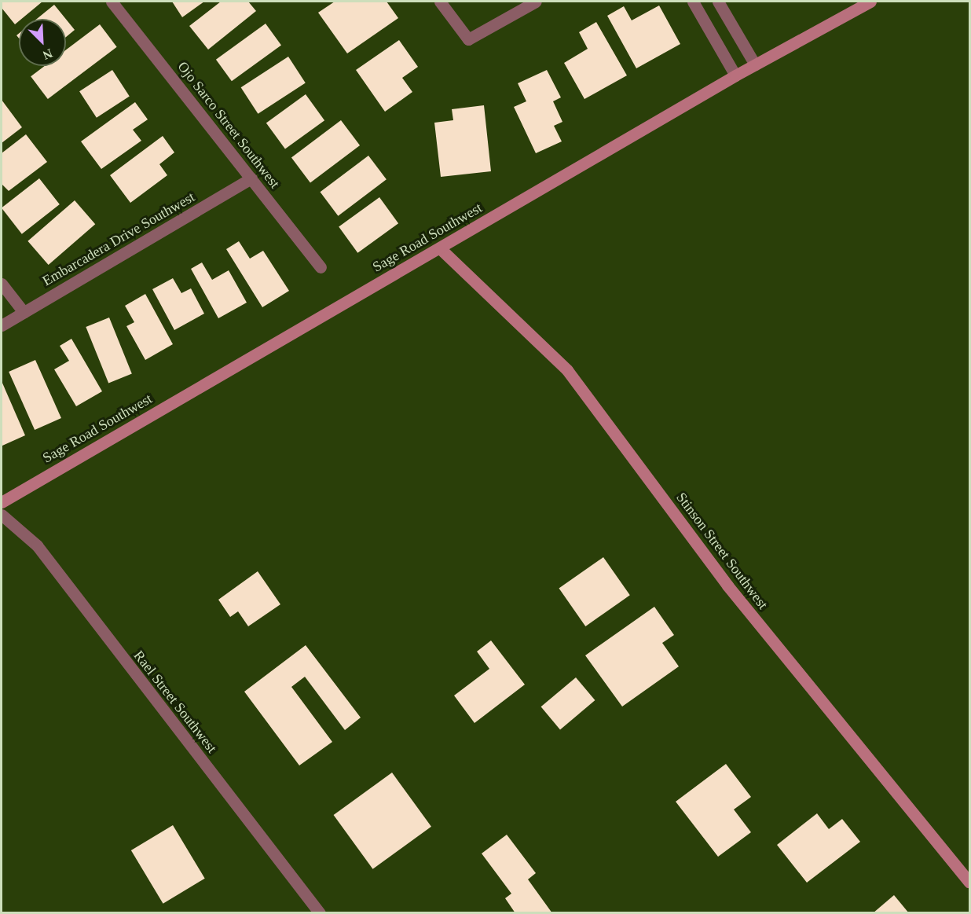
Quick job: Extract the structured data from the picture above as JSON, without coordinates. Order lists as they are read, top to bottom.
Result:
{
  "streets": {
    "street": [
      "Ojo Sarco Street Southwest",
      "Sage Road Southwest",
      "Embarcadera Drive Southwest",
      "Stinson Street Southwest",
      "Rael Street Southwest"
    ]
  },
  "crossings": [
    ["Ojo Sarco Street Southwest", "Embarcadera Drive Southwest"],
    ["Sage Road Southwest", "Stinson Street Southwest"]
  ],
  "north": "bottom right"
}
